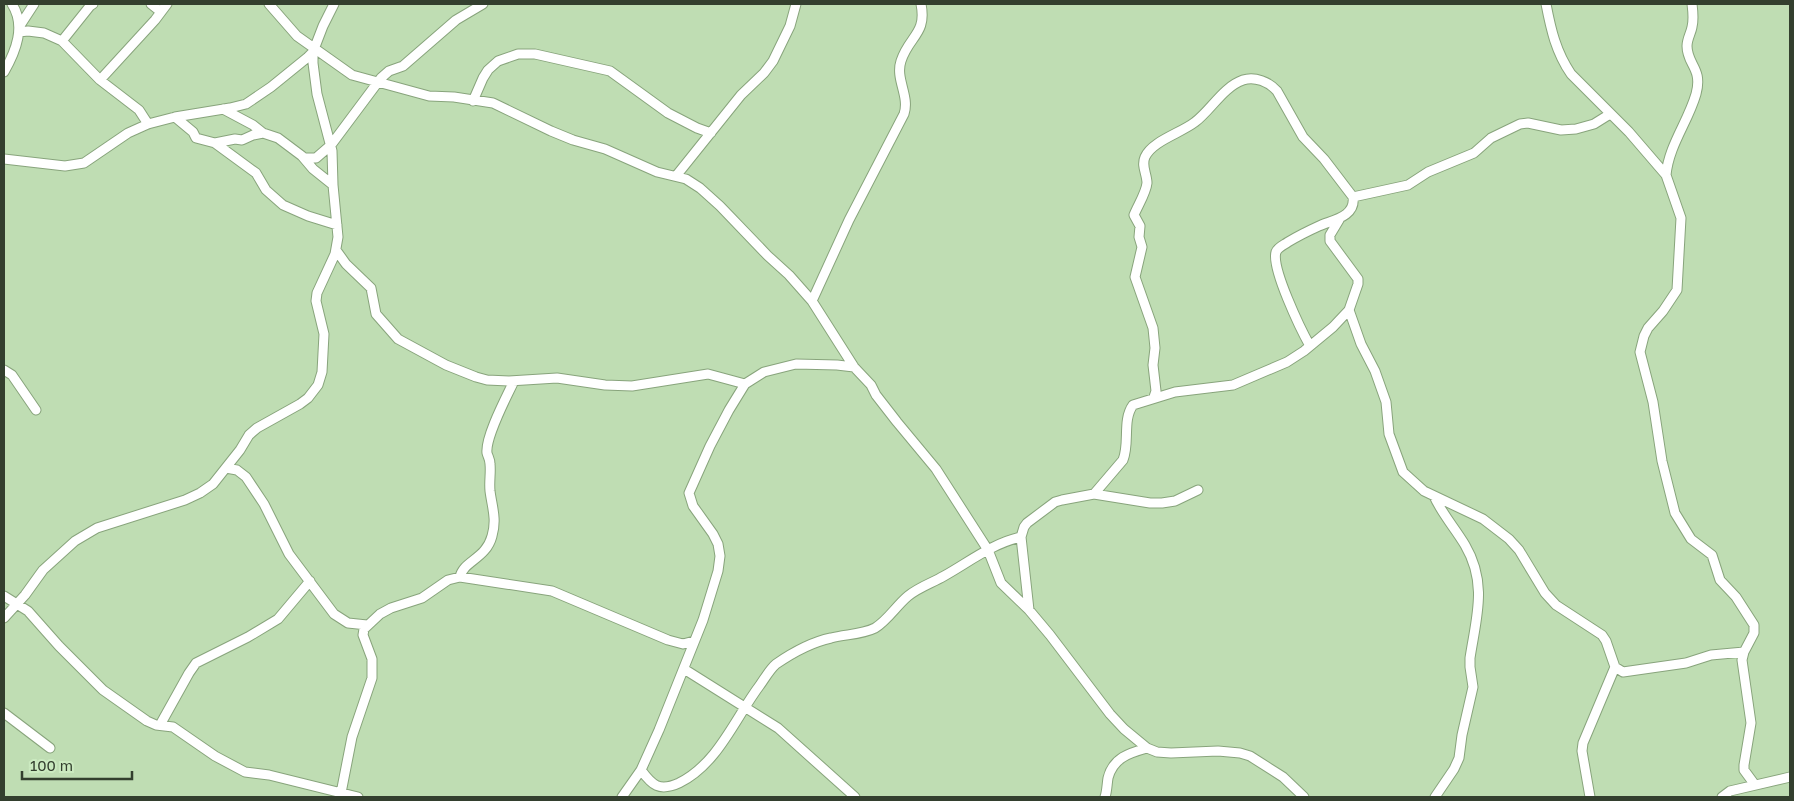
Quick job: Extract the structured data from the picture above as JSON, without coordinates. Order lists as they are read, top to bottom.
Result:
{
  "scale_bar": "100 m"
}
